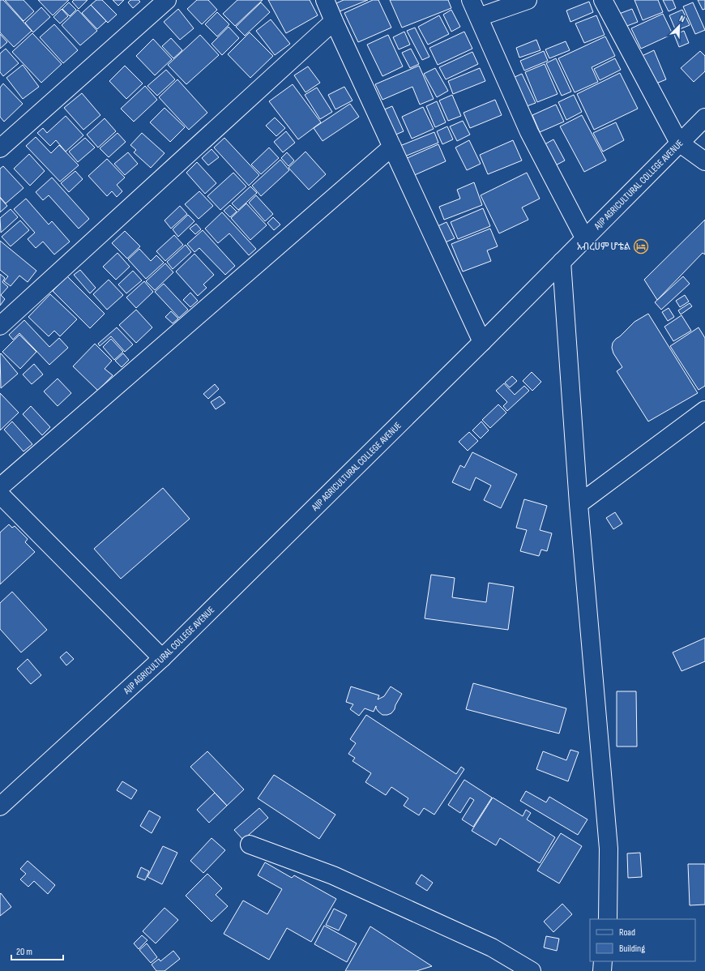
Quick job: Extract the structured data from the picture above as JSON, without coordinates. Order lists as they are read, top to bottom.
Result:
{
  "streets": {
    "street": ["AJIP AGRICULTURAL COLLEGE AVENUE"]
  },
  "places": {
    "hotel": ["አብረሀም ሆቴል"]
  },
  "legend": ["Road", "Building"],
  "scale_bar": "20 m",
  "north": "top right"
}
